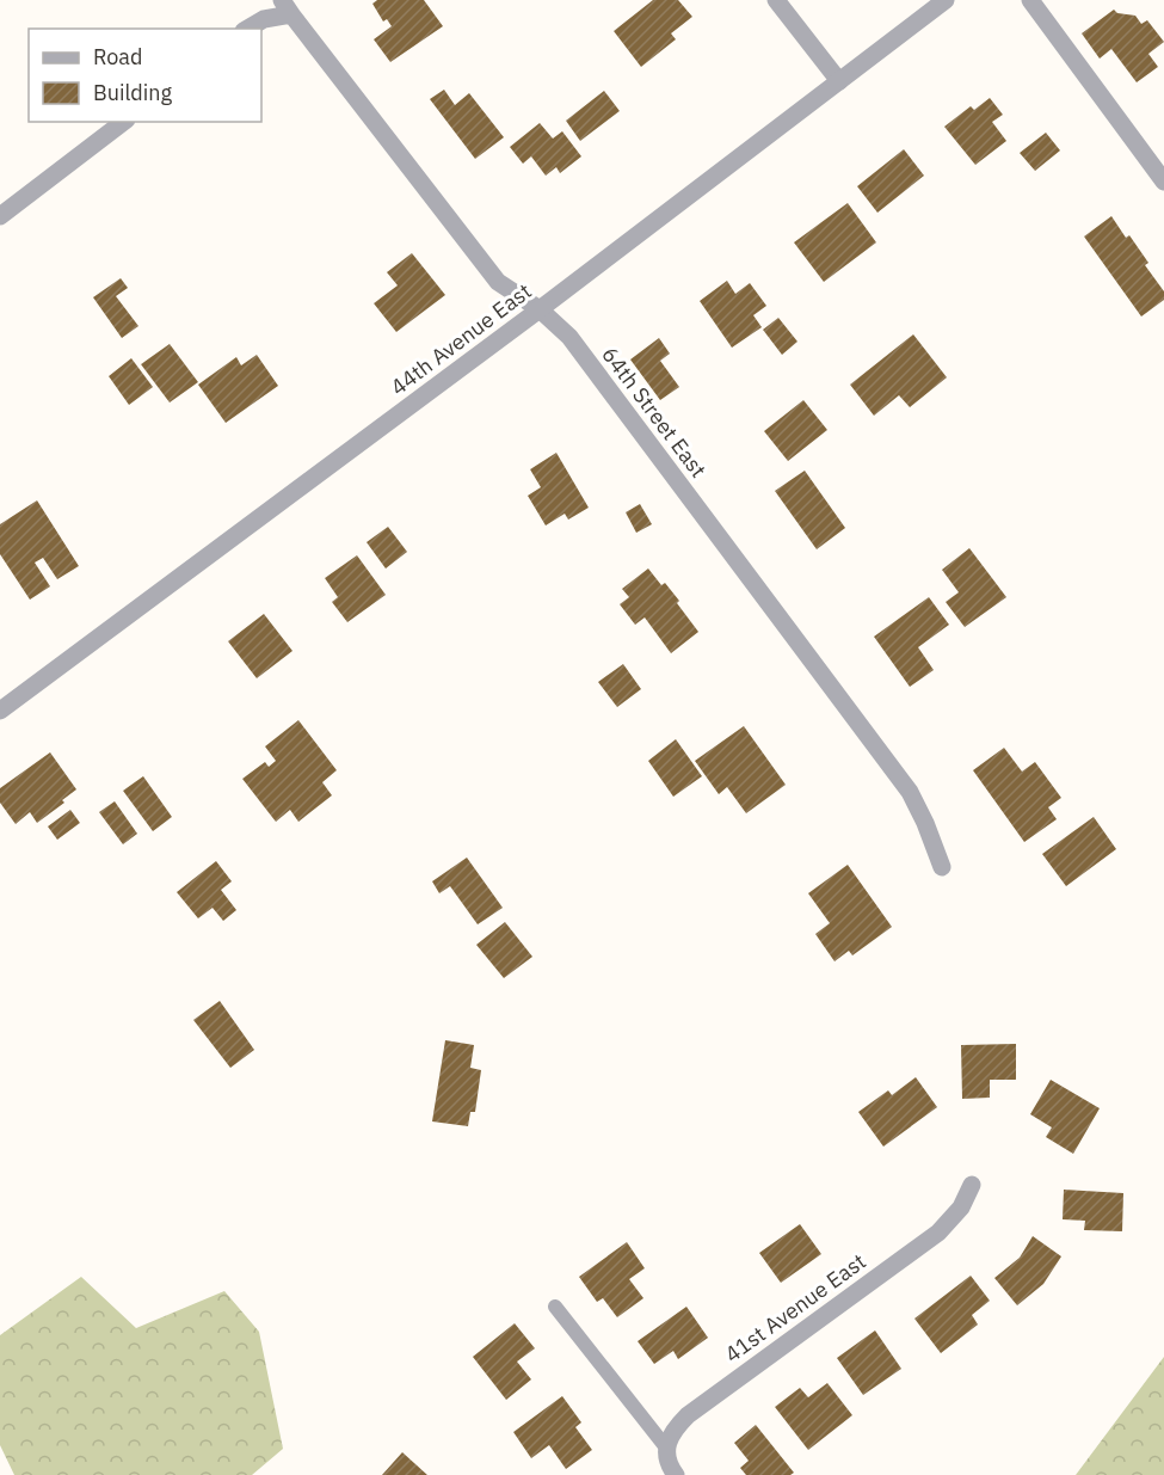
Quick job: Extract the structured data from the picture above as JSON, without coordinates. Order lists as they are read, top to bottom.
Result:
{
  "streets": {
    "street": ["44th Avenue East", "64th Street East", "41st Avenue East"]
  },
  "crossings": [
    ["44th Avenue East", "64th Street East"]
  ],
  "legend": ["Road", "Building"]
}
